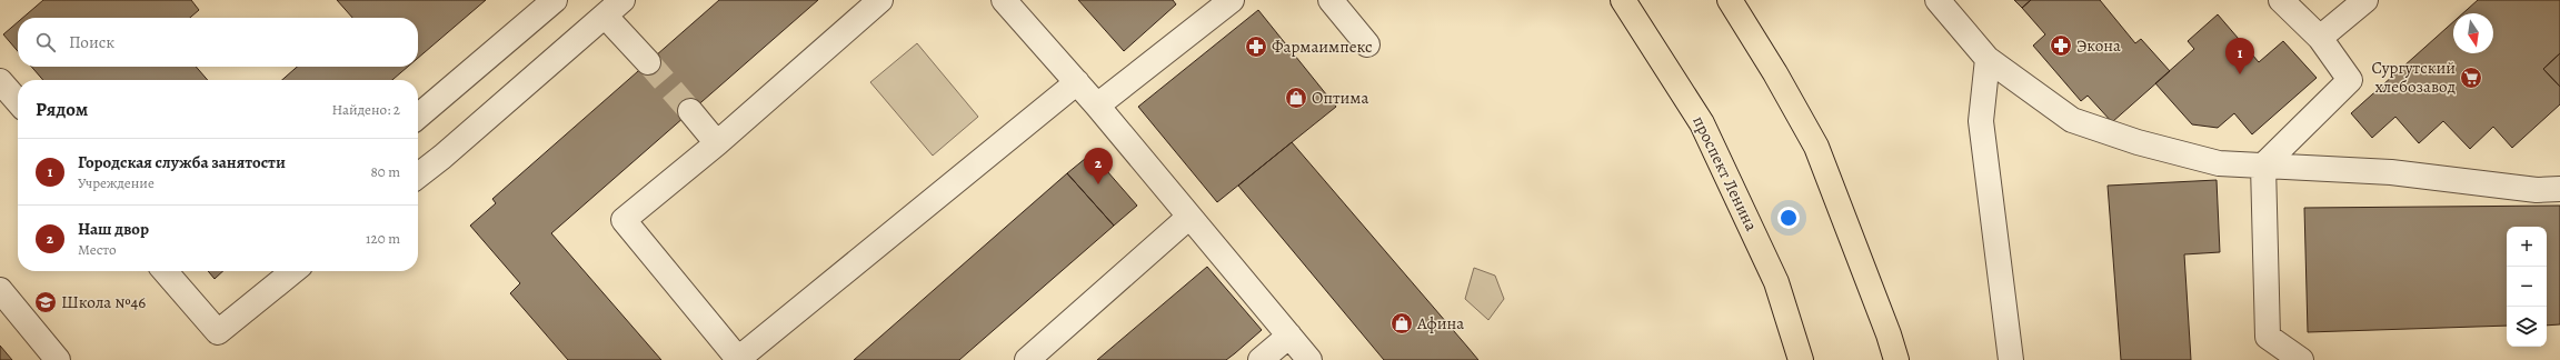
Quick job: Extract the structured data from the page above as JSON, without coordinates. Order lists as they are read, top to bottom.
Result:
{
  "streets": {
    "main road": ["проспект Ленина"]
  },
  "places": {
    "pharmacy": ["Экона", "Фармаимпекс"],
    "supermarket": ["Сургутский хлебозавод"],
    "shop": ["Оптима", "Афина"],
    "school or university": ["Школа №46"]
  },
  "north": "bottom",
  "page": {
    "search": "Поиск",
    "pins": ["1", "2"],
    "heading": ["Рядом", "Найдено: 2"],
    "list": [
      {
        "mark": "1",
        "name": "Городская служба занятости",
        "note": "Учреждение",
        "value": "80 m"
      },
      {
        "mark": "2",
        "name": "Наш двор",
        "note": "Место",
        "value": "120 m"
      }
    ],
    "map_buttons": ["+", "−"]
  }
}
